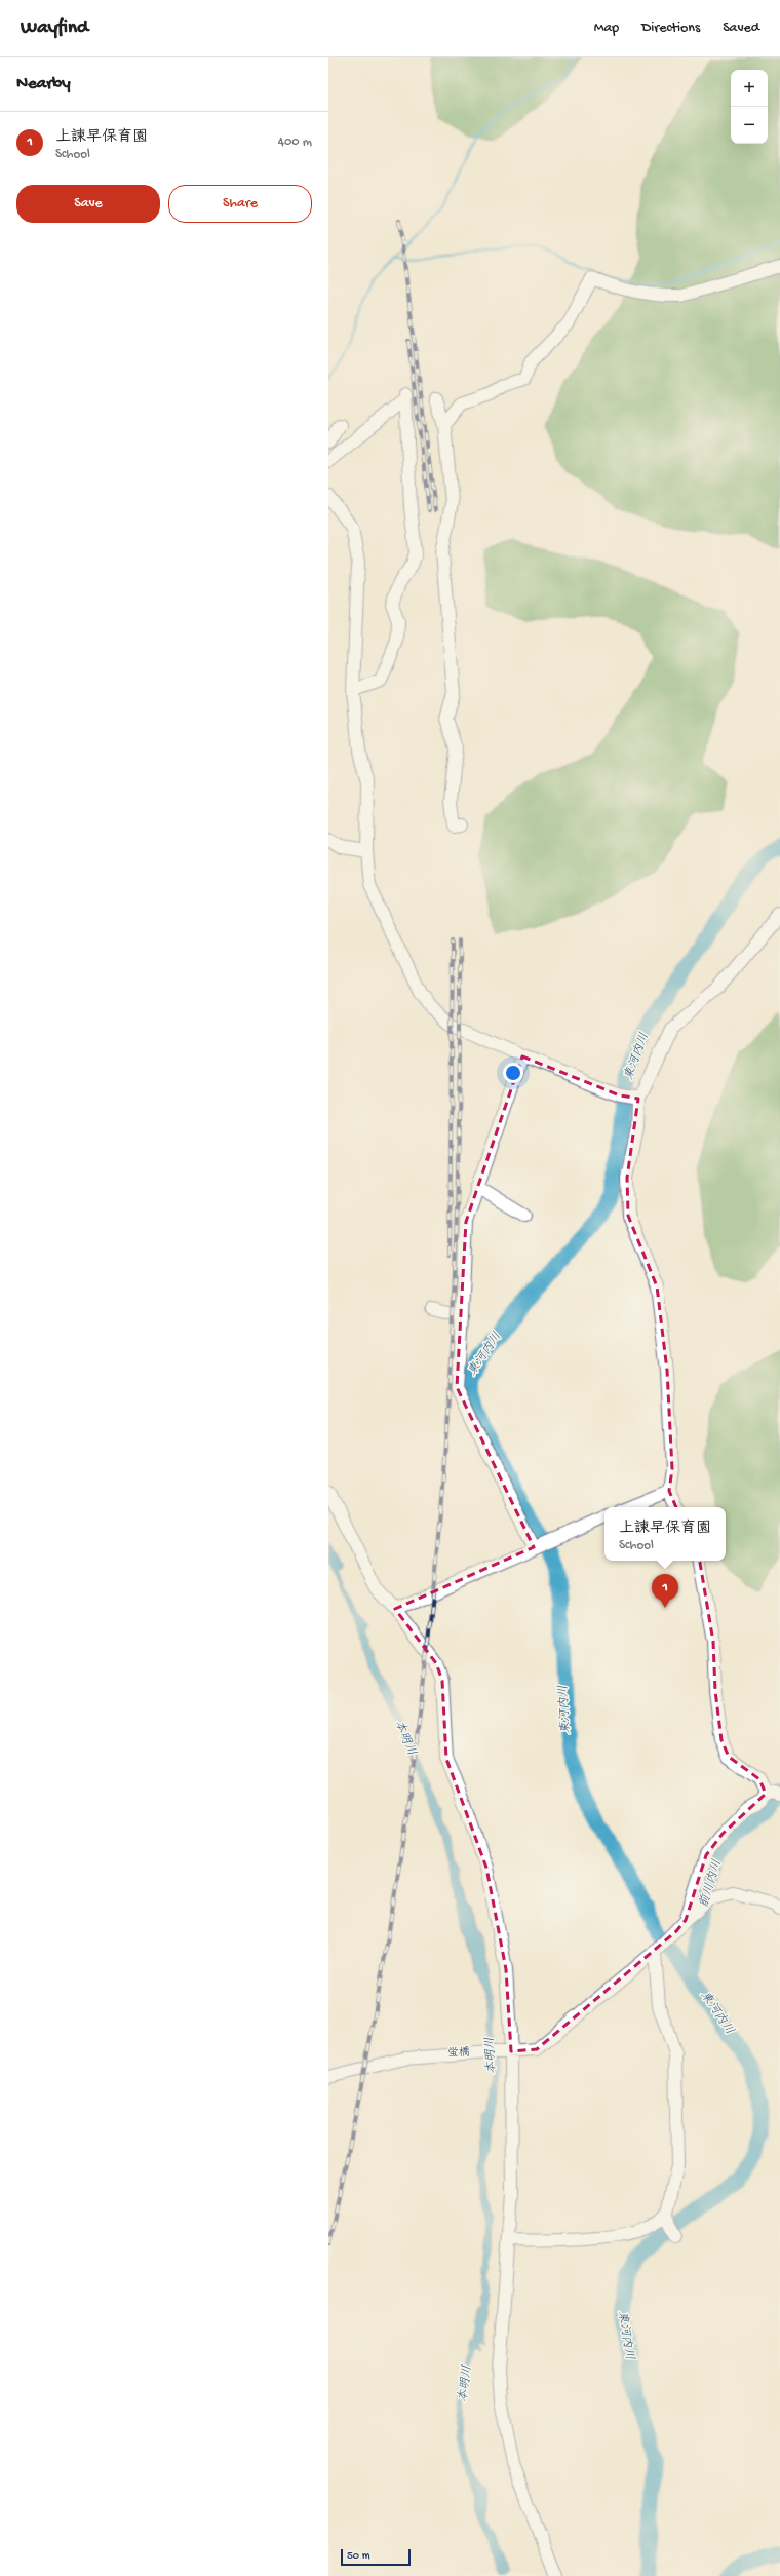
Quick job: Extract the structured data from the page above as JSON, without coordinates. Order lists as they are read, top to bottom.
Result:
{
  "streets": {
    "street": ["蛍橋"]
  },
  "water": ["東河内川", "本明川", "前川内川"],
  "scale_bar": "50 m",
  "page": {
    "header": "Wayfind",
    "nav": ["Map", "Directions", "Saved"],
    "heading": "Nearby",
    "map_buttons": ["+", "−"],
    "list": [
      {
        "mark": "1",
        "name": "上諫早保育園",
        "note": "School",
        "value": "400 m"
      }
    ],
    "buttons": ["Save", "Share"],
    "popup": ["上諫早保育園", "School"],
    "pins": "1",
    "scale": "50 m"
  }
}
